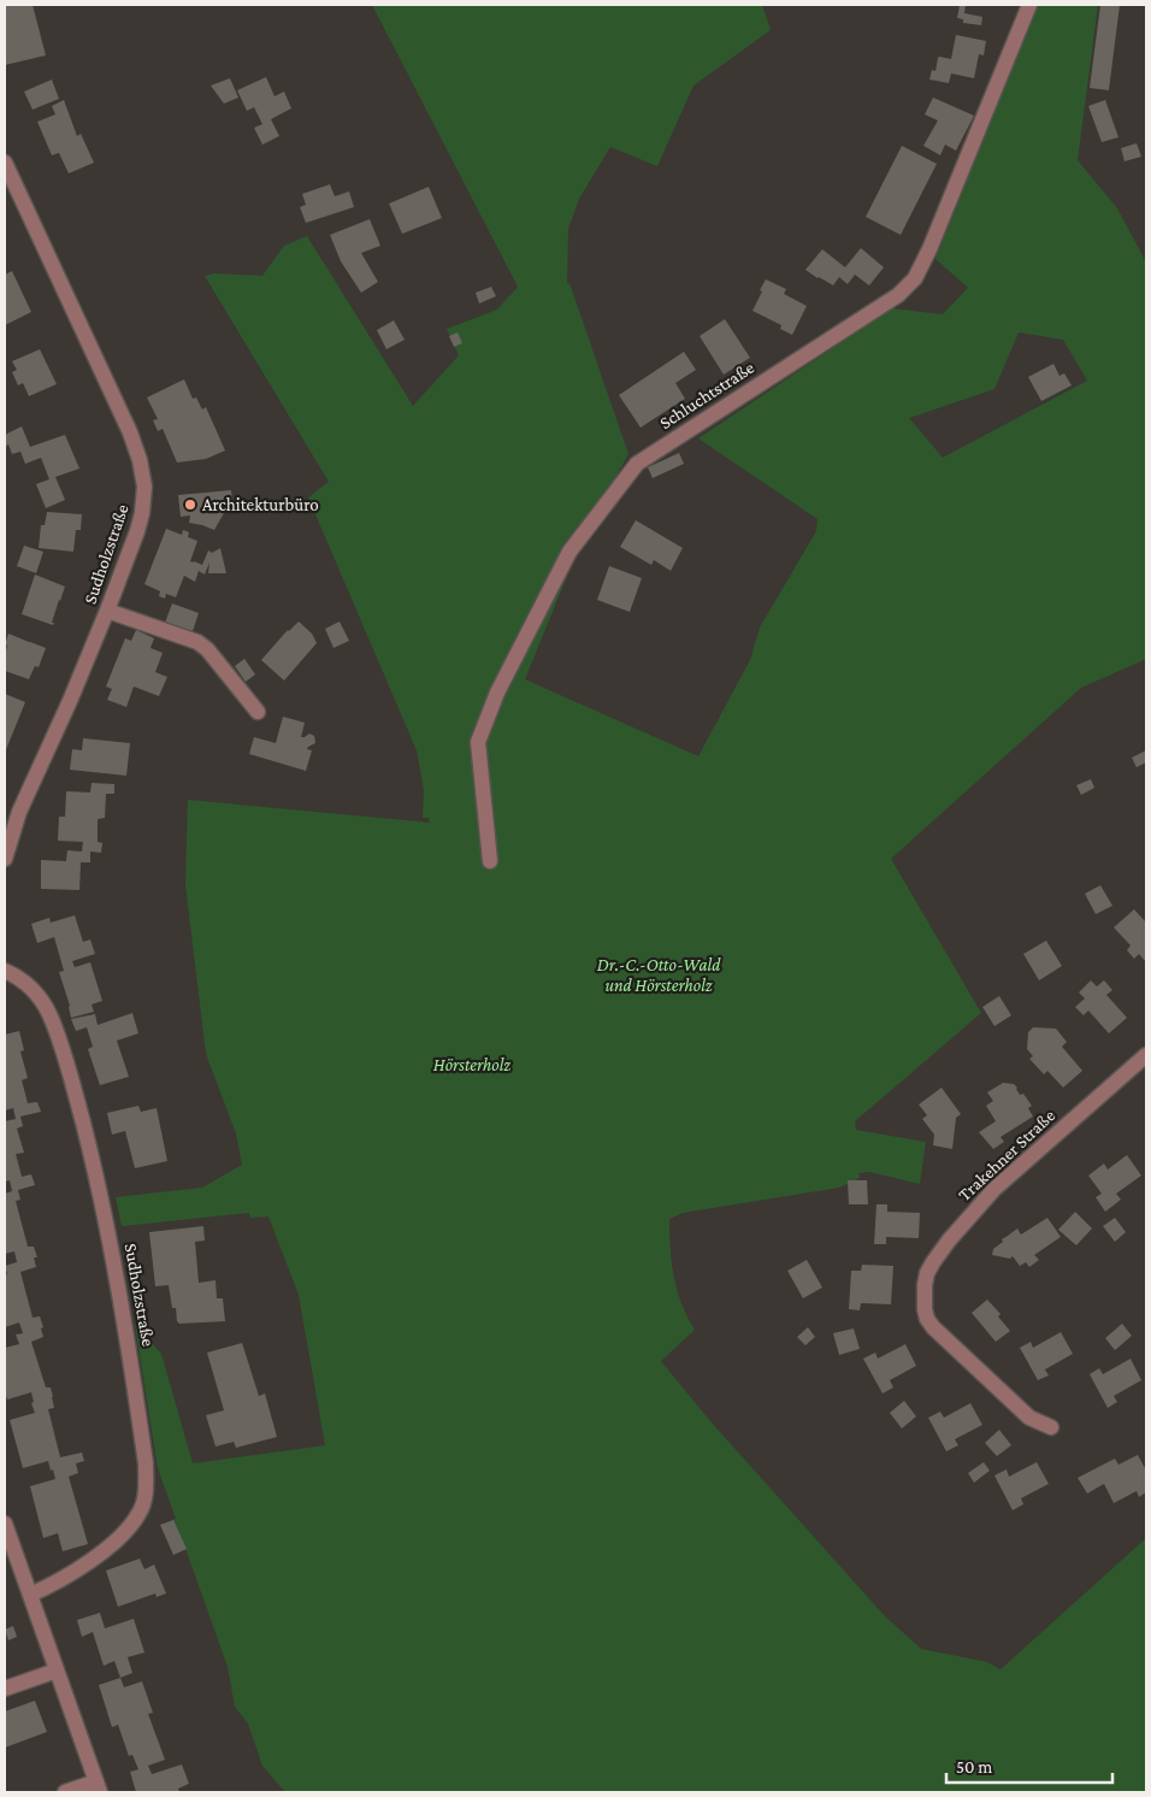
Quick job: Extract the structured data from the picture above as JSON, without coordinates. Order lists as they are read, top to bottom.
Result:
{
  "streets": {
    "street": ["Schluchtstraße", "Sudholzstraße", "Trakehner Straße"]
  },
  "parks": ["Dr.-C.-Otto-Wald und Hörsterholz", "Hörsterholz"],
  "places": ["Architekturbüro"],
  "scale_bar": "50 m"
}
